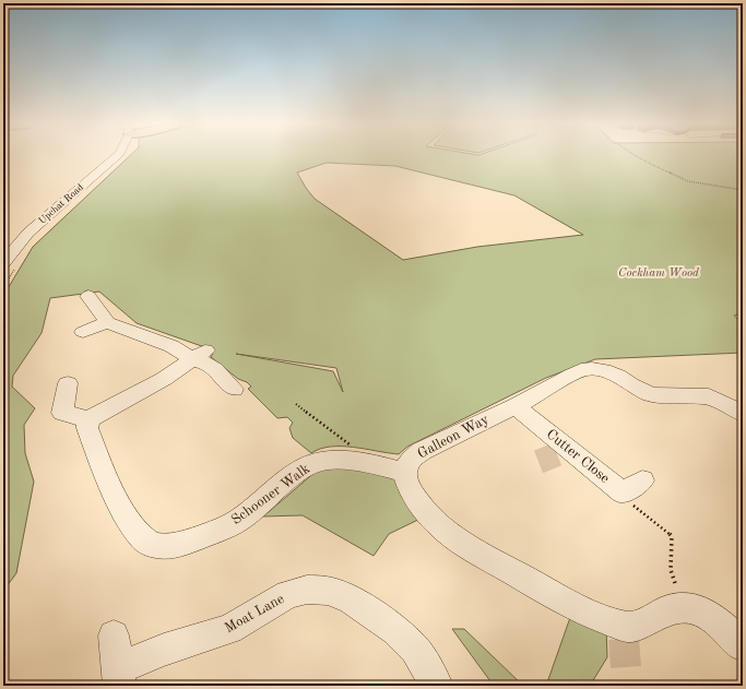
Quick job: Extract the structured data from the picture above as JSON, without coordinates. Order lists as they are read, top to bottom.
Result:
{
  "streets": {
    "street": [
      "Upchat Road",
      "Galleon Way",
      "Cutter Close",
      "Schooner Walk",
      "Moat Lane"
    ]
  },
  "crossings": [
    ["Galleon Way", "Cutter Close"],
    ["Galleon Way", "Schooner Walk"]
  ],
  "parks": ["Cockham Wood"]
}
